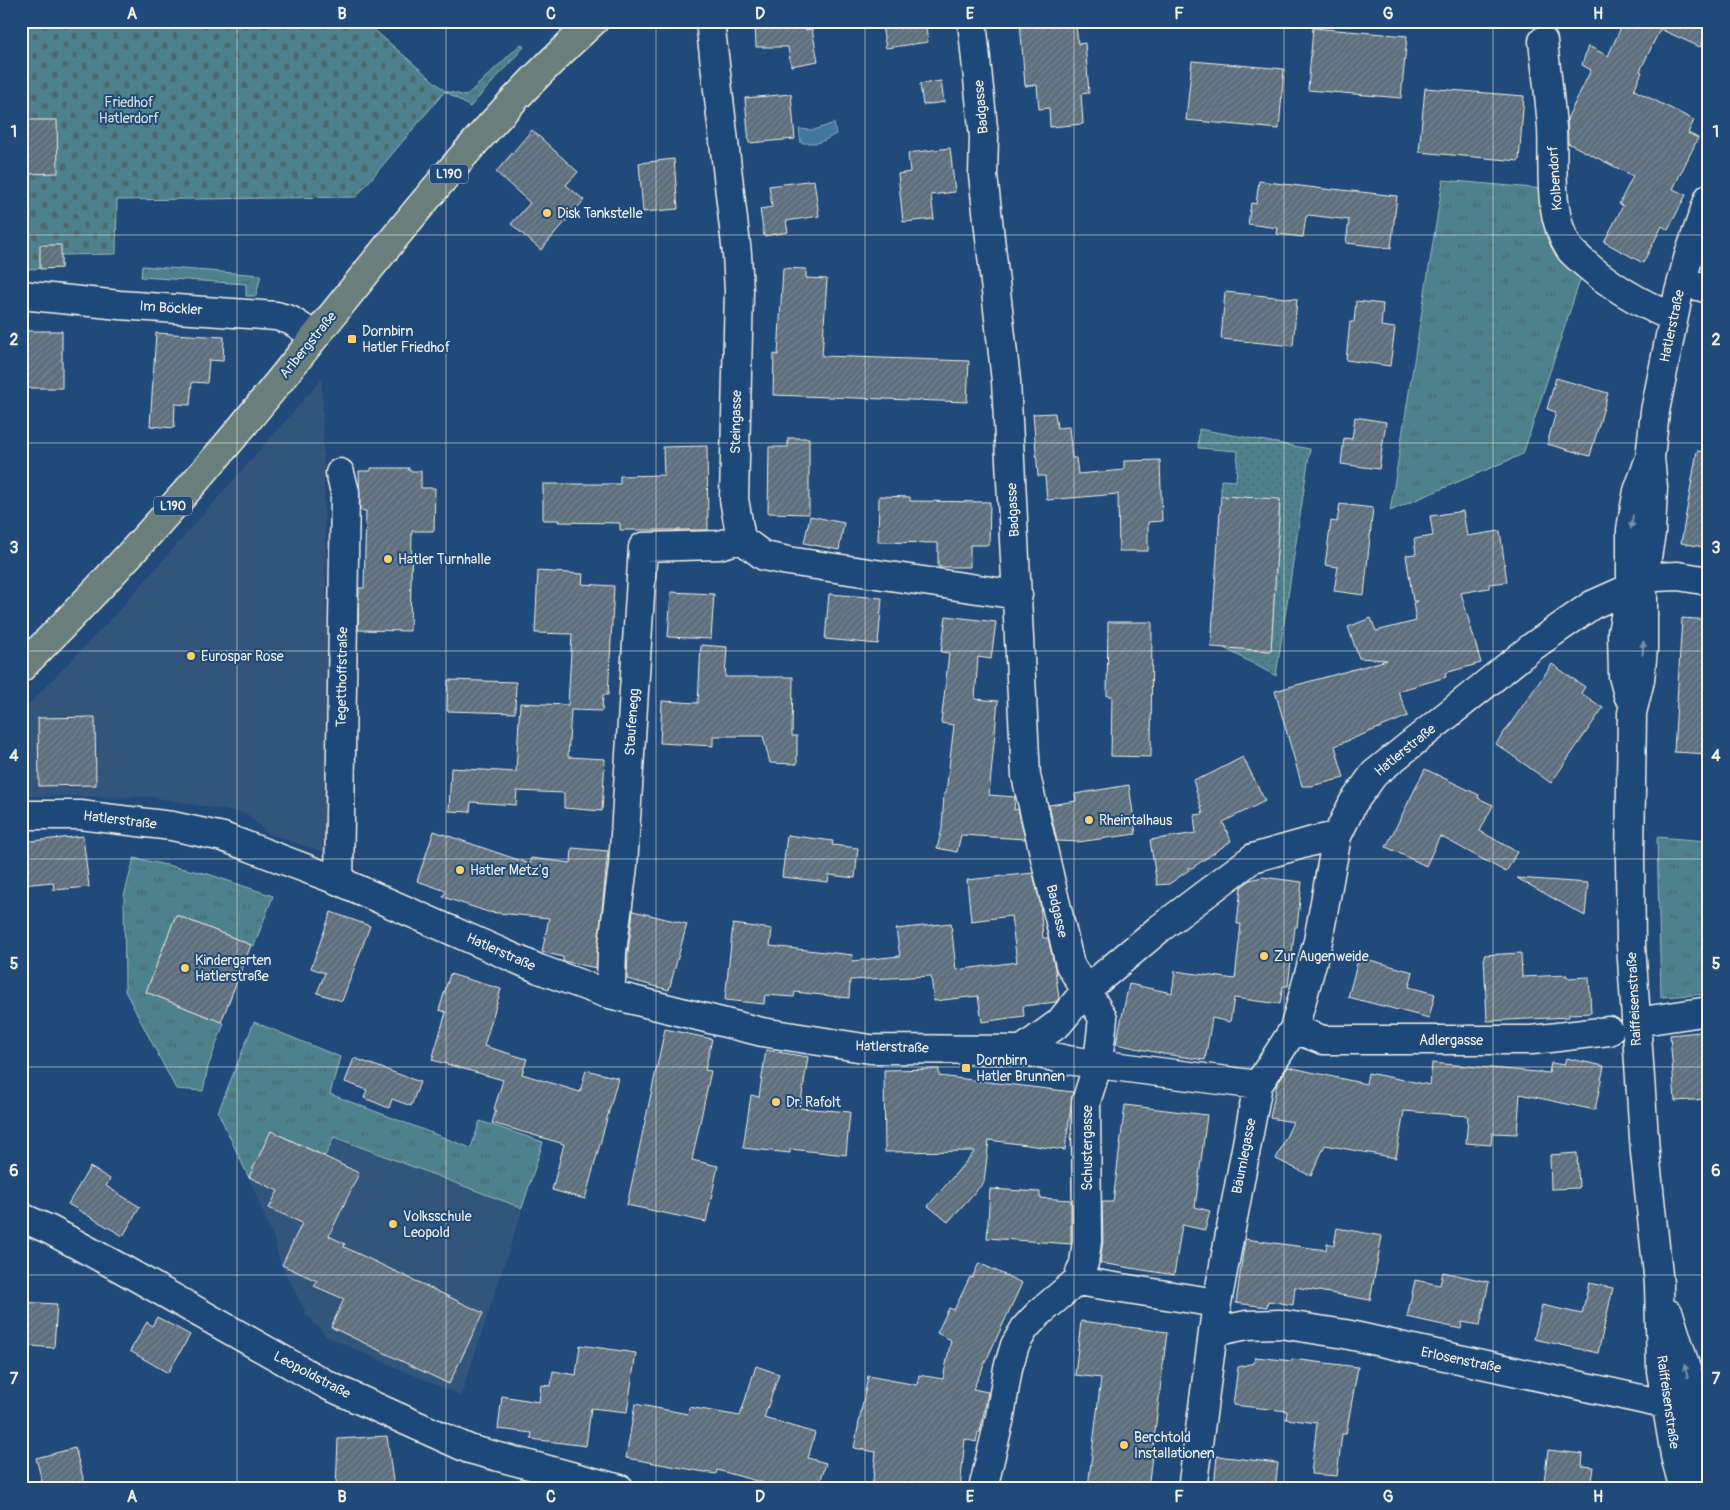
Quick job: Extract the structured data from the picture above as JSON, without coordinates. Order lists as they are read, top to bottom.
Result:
{
  "streets": {
    "main road": ["L190", "Arlbergstraße"],
    "street": [
      "Badgasse",
      "Kolbendorf",
      "Im Böckler",
      "Hatlerstraße",
      "Steingasse",
      "Tegetthoffstraße",
      "Staufenegg",
      "Raiffeisenstraße",
      "Adlergasse",
      "Schustergasse",
      "Bäumlegasse",
      "Erlosenstraße",
      "Leopoldstraße"
    ]
  },
  "crossings": [
    ["Badgasse", "Schustergasse"],
    ["Kolbendorf", "Hatlerstraße"],
    ["Im Böckler", "Arlbergstraße"],
    ["Hatlerstraße", "Tegetthoffstraße"],
    ["Hatlerstraße", "Staufenegg"],
    ["Hatlerstraße", "Raiffeisenstraße"],
    ["Hatlerstraße", "Bäumlegasse"],
    ["Steingasse", "Staufenegg"],
    ["Raiffeisenstraße", "Erlosenstraße"],
    ["Adlergasse", "Bäumlegasse"],
    ["Bäumlegasse", "Erlosenstraße"]
  ],
  "parks": ["Friedhof Hatlerdorf"],
  "places": {
    "other": [
      "Disk Tankstelle",
      "Hatler Turnhalle",
      "Eurospar Rose",
      "Rheintalhaus",
      "Hatler Metz'g",
      "Zur Augenweide",
      "Kindergarten Hatlerstraße",
      "Dr. Rafolt",
      "Volksschule Leopold",
      "Berchtold Installationen"
    ],
    "transit": ["Dornbirn Hatler Friedhof", "Dornbirn Hatler Brunnen"]
  },
  "grid": {
    "columns": [
      "A",
      "B",
      "C",
      "D",
      "E",
      "F",
      "G",
      "H"
    ],
    "rows": [
      "1",
      "2",
      "3",
      "4",
      "5",
      "6",
      "7"
    ]
  }
}
